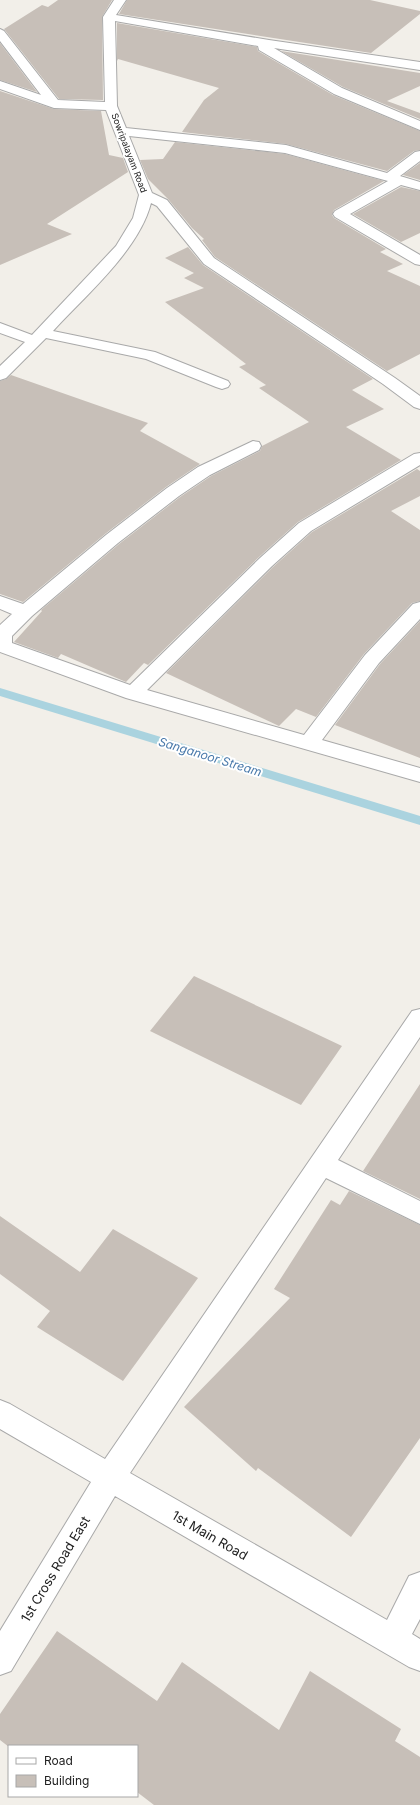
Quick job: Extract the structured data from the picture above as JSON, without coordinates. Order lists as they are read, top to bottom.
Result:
{
  "streets": {
    "street": ["Sowripalayam Road", "1st Main Road", "1st Cross Road East"]
  },
  "crossings": [
    ["1st Main Road", "1st Cross Road East"]
  ],
  "water": ["Sanganoor Stream"],
  "legend": ["Road", "Building"]
}
